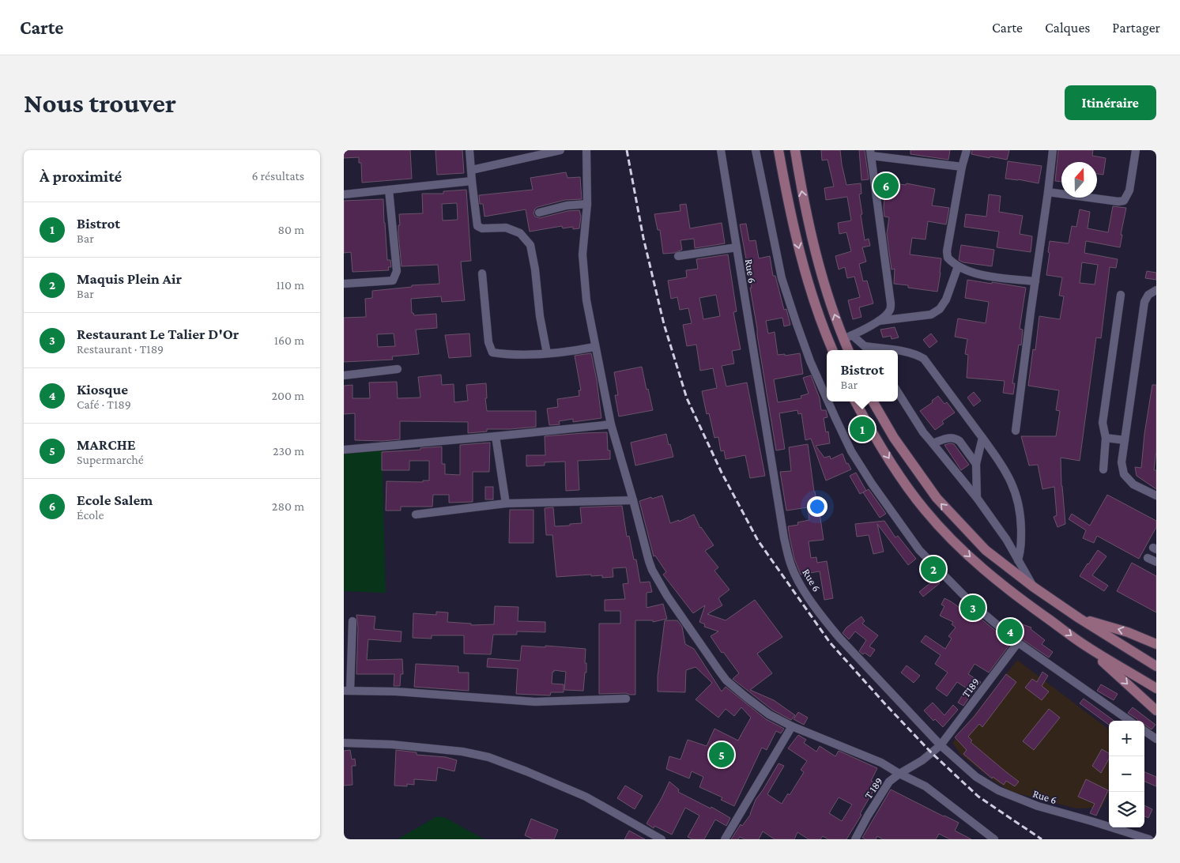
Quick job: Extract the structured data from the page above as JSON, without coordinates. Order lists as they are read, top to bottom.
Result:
{
  "streets": {
    "street": ["Rue 6", "T189", "T 189"]
  },
  "crossings": [
    ["Rue 6", "T189"],
    ["Rue 6", "T 189"],
    ["T189", "T 189"]
  ],
  "north": "top",
  "page": {
    "header": "Carte",
    "nav": ["Carte", "Calques", "Partager"],
    "buttons": "Itinéraire",
    "title": "Nous trouver",
    "heading": ["À proximité", "6 résultats"],
    "pins": [
      "6",
      "1",
      "2",
      "3",
      "4",
      "5"
    ],
    "list": [
      {
        "mark": "1",
        "name": "Bistrot",
        "note": "Bar",
        "value": "80 m"
      },
      {
        "mark": "2",
        "name": "Maquis Plein Air",
        "note": "Bar",
        "value": "110 m"
      },
      {
        "mark": "3",
        "name": "Restaurant Le Talier D'Or",
        "note": "Restaurant · T189",
        "value": "160 m"
      },
      {
        "mark": "4",
        "name": "Kiosque",
        "note": "Café · T189",
        "value": "200 m"
      },
      {
        "mark": "5",
        "name": "MARCHE",
        "note": "Supermarché",
        "value": "230 m"
      },
      {
        "mark": "6",
        "name": "Ecole Salem",
        "note": "École",
        "value": "280 m"
      }
    ],
    "popup": ["Bistrot", "Bar"],
    "map_buttons": ["+", "−"]
  }
}
